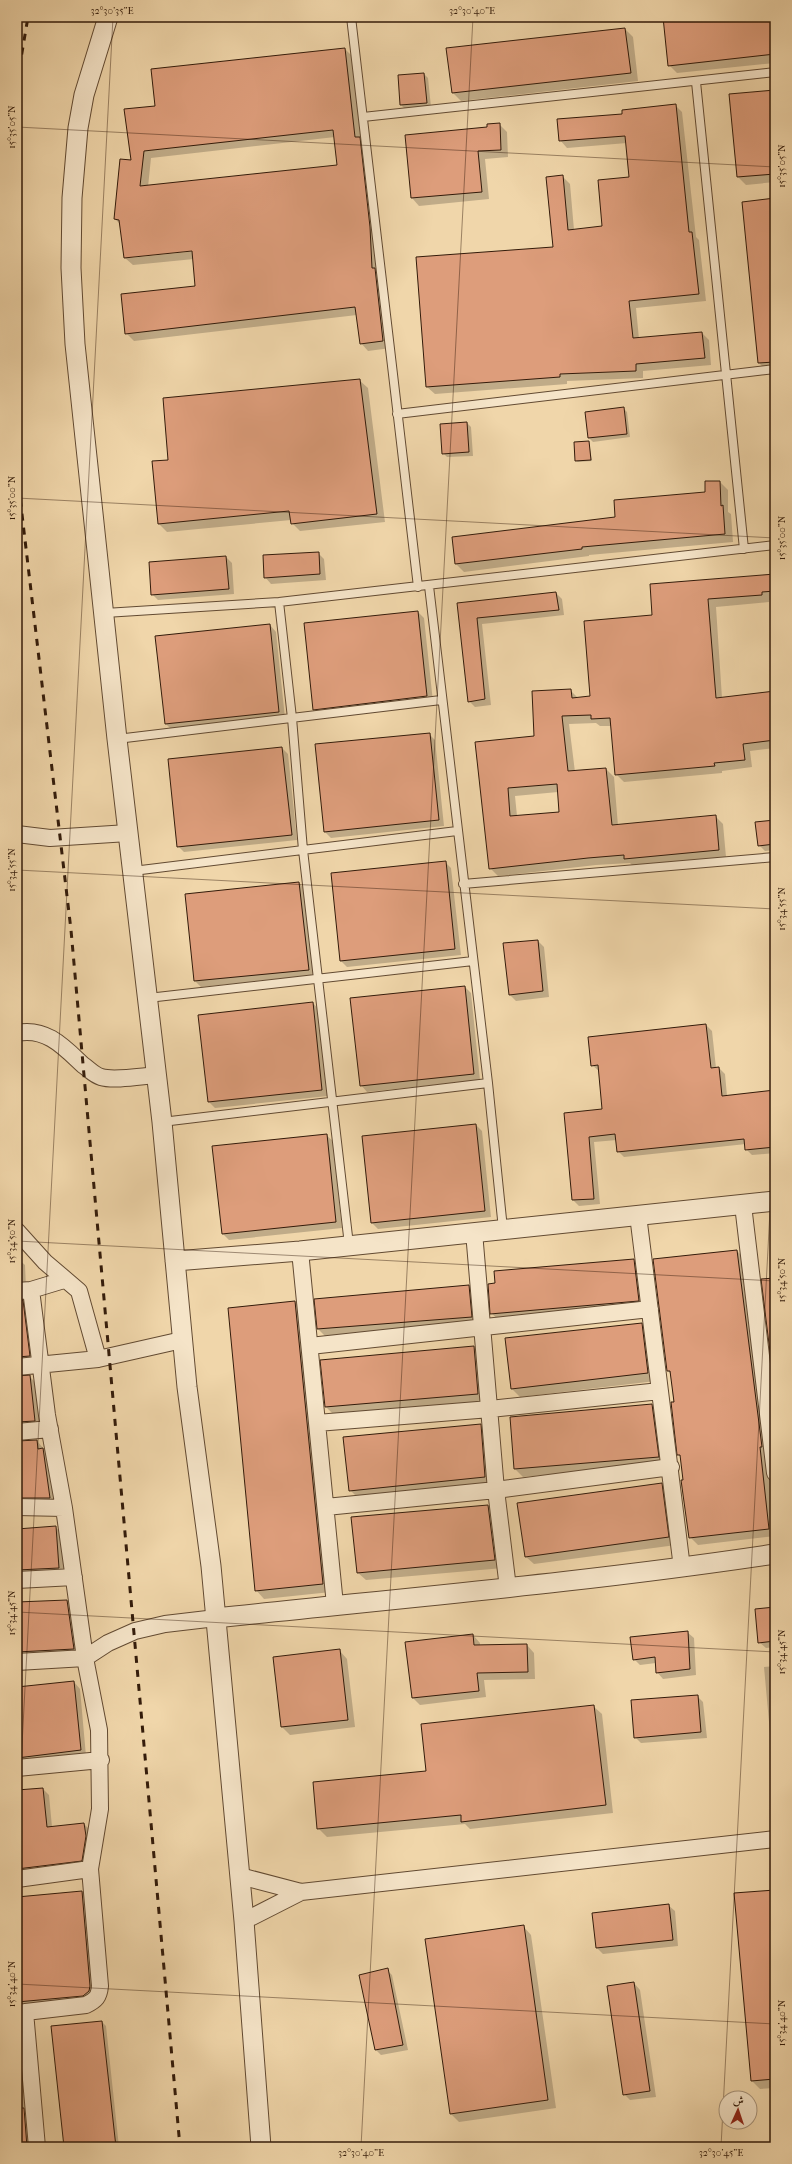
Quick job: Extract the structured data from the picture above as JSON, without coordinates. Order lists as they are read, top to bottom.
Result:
{
  "north": "top",
  "coordinates": [
    "32°30'35\"E",
    "32°30'40\"E",
    "15°35'05\"N",
    "15°35'00\"N",
    "15°34'55\"N",
    "15°34'50\"N",
    "15°34'45\"N",
    "15°34'40\"N",
    "32°30'45\"E"
  ]
}
